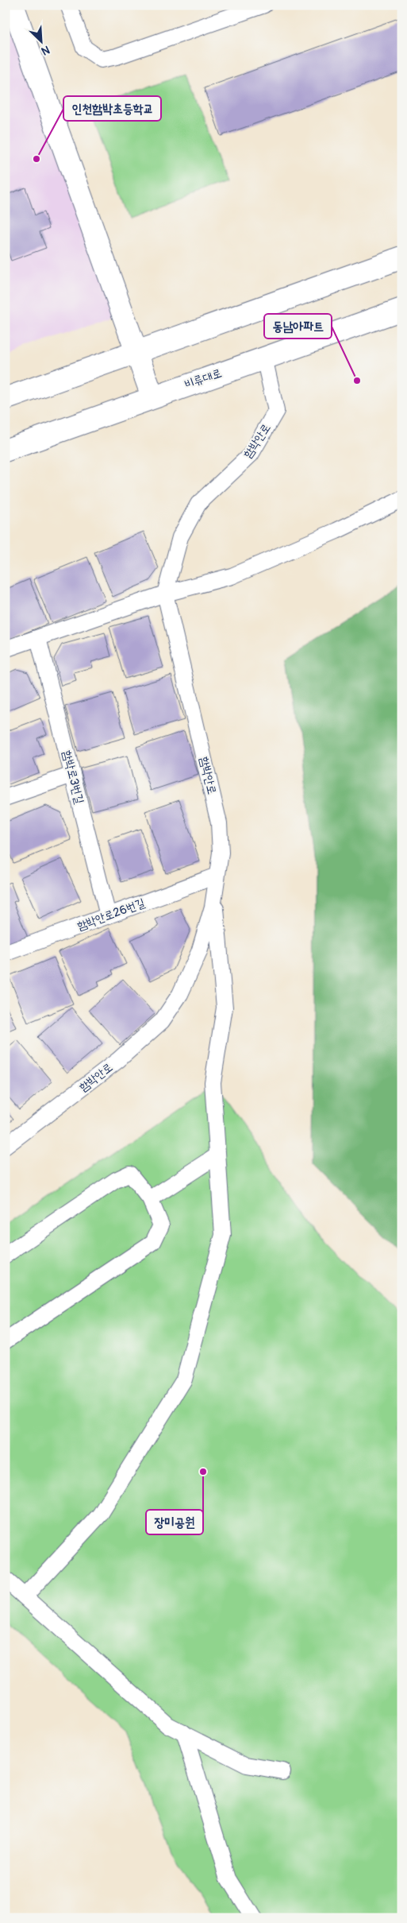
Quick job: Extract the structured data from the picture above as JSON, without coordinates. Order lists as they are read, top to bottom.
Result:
{
  "streets": {
    "main road": ["비류대로"],
    "lane": ["함박안로", "함박로3번길", "함박안로26번길"]
  },
  "crossings": [
    ["비류대로", "함박안로"],
    ["함박안로", "함박안로26번길"],
    ["함박로3번길", "함박안로26번길"]
  ],
  "places": ["인천함박초등학교", "동남아파트", "장미공원"],
  "north": "bottom right"
}
